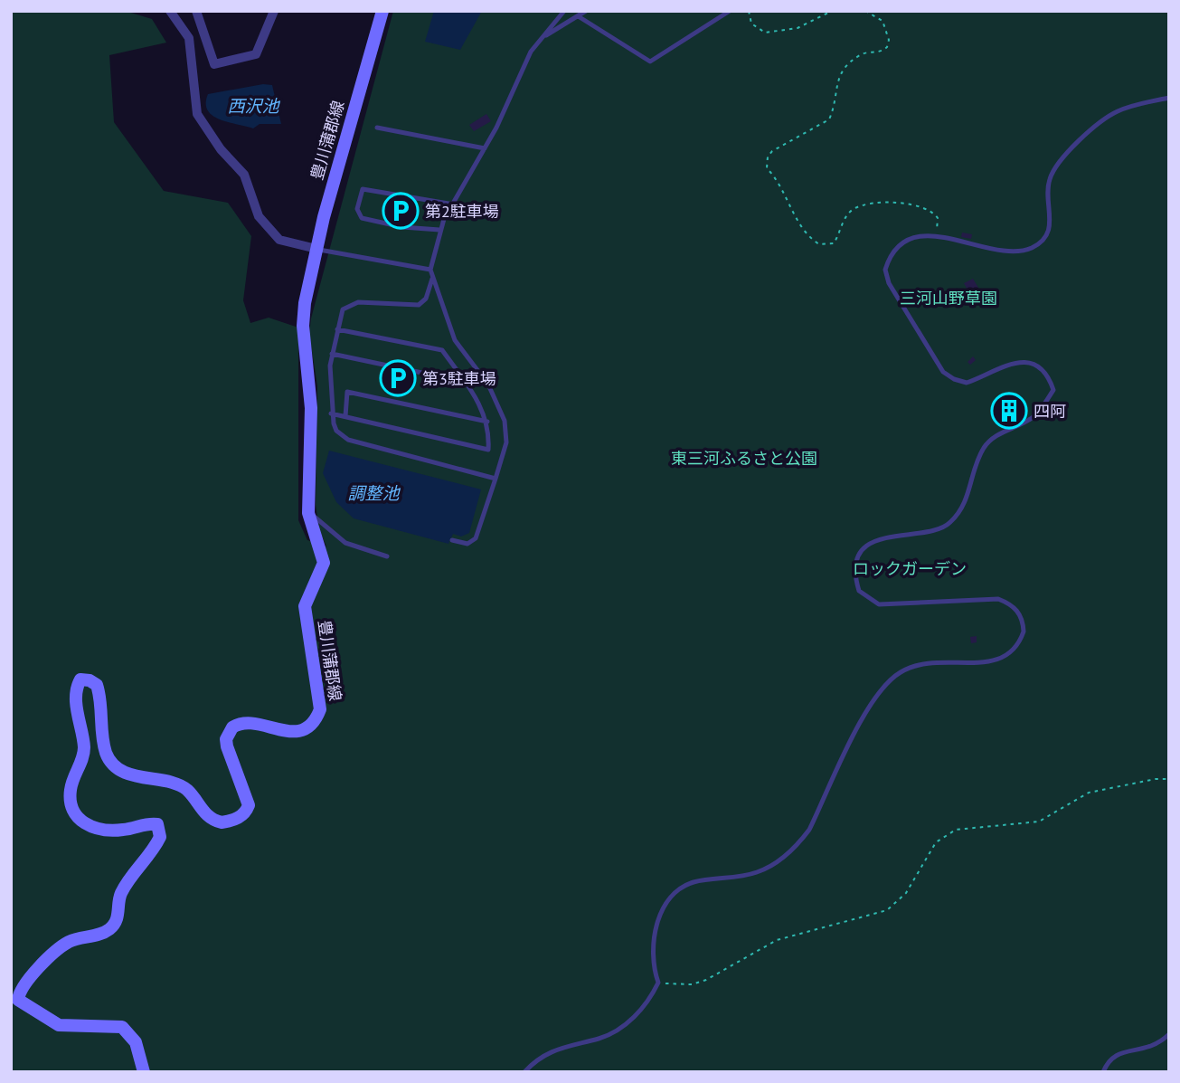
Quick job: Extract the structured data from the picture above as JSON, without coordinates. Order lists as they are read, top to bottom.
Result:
{
  "streets": {
    "main road": ["豊川蒲郡線"]
  },
  "water": ["西沢池", "調整池"],
  "parks": ["三河山野草園", "東三河ふるさと公園", "ロックガーデン"],
  "places": {
    "parking": ["第2駐車場", "第3駐車場"],
    "building": ["四阿"]
  }
}
